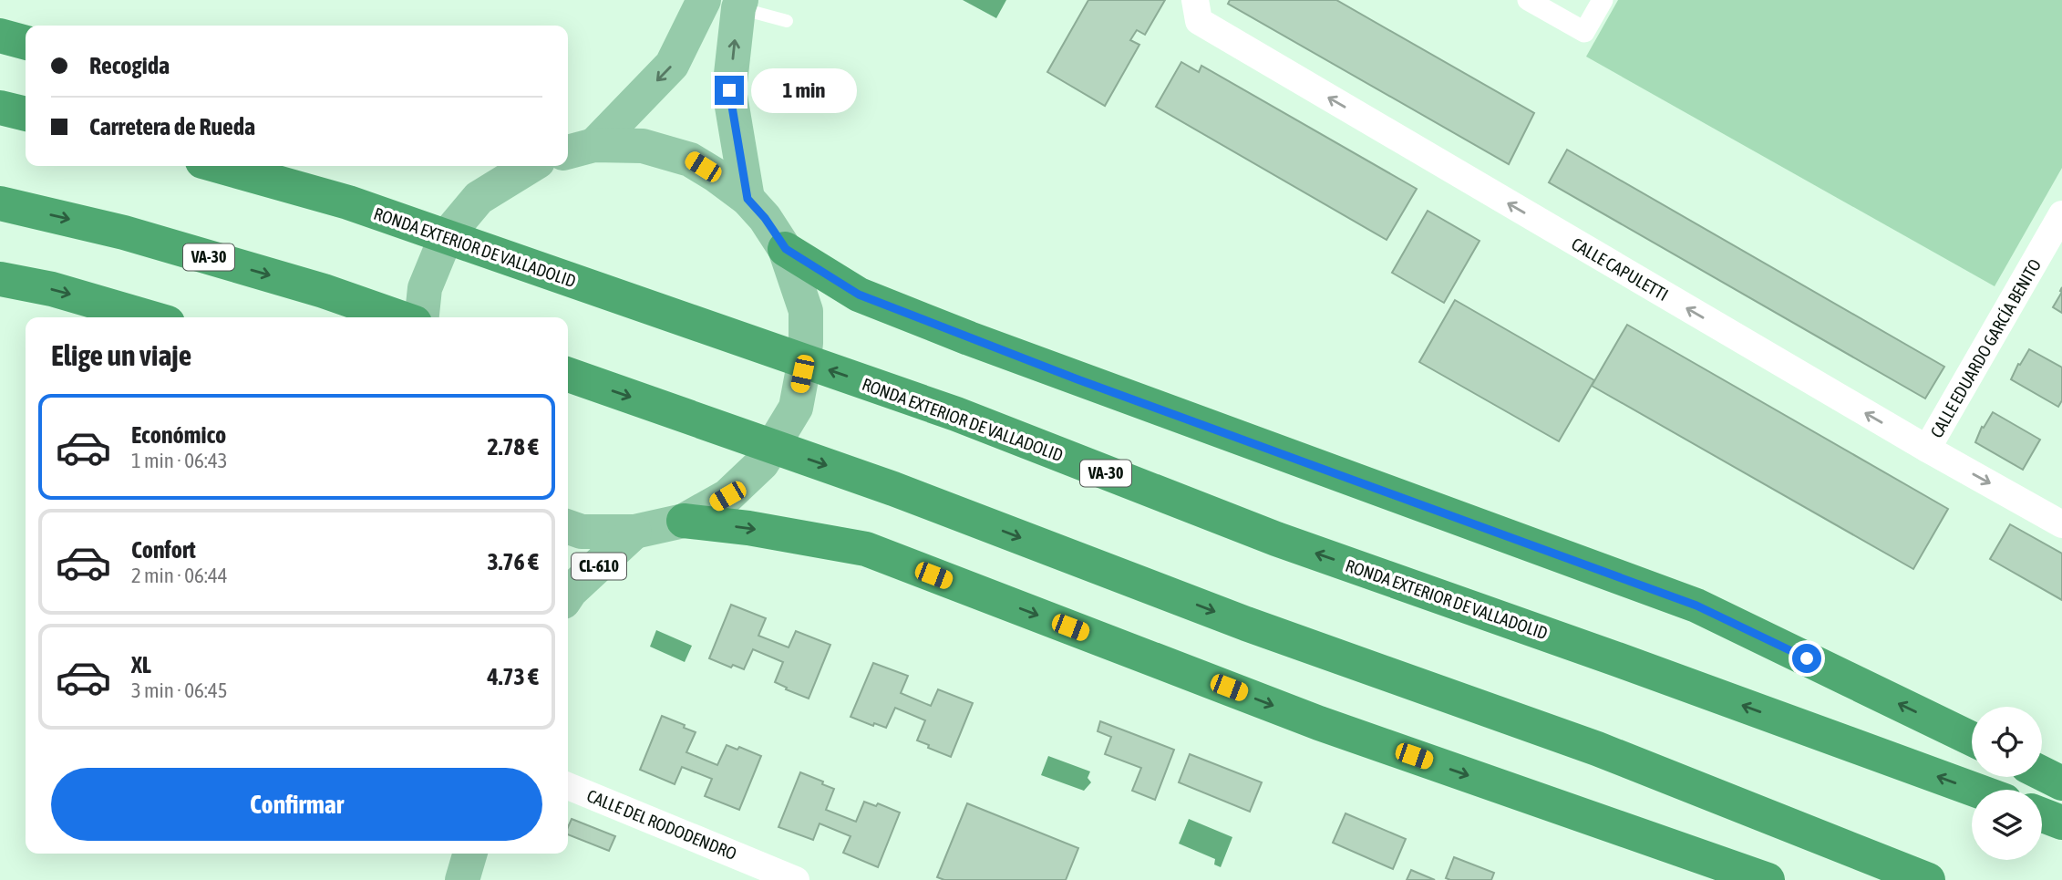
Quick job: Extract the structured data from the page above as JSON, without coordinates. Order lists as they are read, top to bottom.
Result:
{
  "streets": {
    "highway": ["RONDA EXTERIOR DE VALLADOLID", "VA-30"],
    "main road": ["CL-610"],
    "street": ["CALLE CAPULETTI", "CALLE EDUARDO GARCÍA BENITO", "CALLE DEL RODODENDRO"]
  },
  "crossings": [
    ["CALLE CAPULETTI", "CALLE EDUARDO GARCÍA BENITO"]
  ],
  "page": {
    "banner": ["Recogida", "Carretera de Rueda"],
    "bubble": "1 min",
    "heading": "Elige un viaje",
    "list": [
      {
        "name": "Económico",
        "note": "1 min · 06:43",
        "value": "2.78 €"
      },
      {
        "name": "Confort",
        "note": "2 min · 06:44",
        "value": "3.76 €"
      },
      {
        "name": "XL",
        "note": "3 min · 06:45",
        "value": "4.73 €"
      }
    ],
    "buttons": "Confirmar"
  }
}
